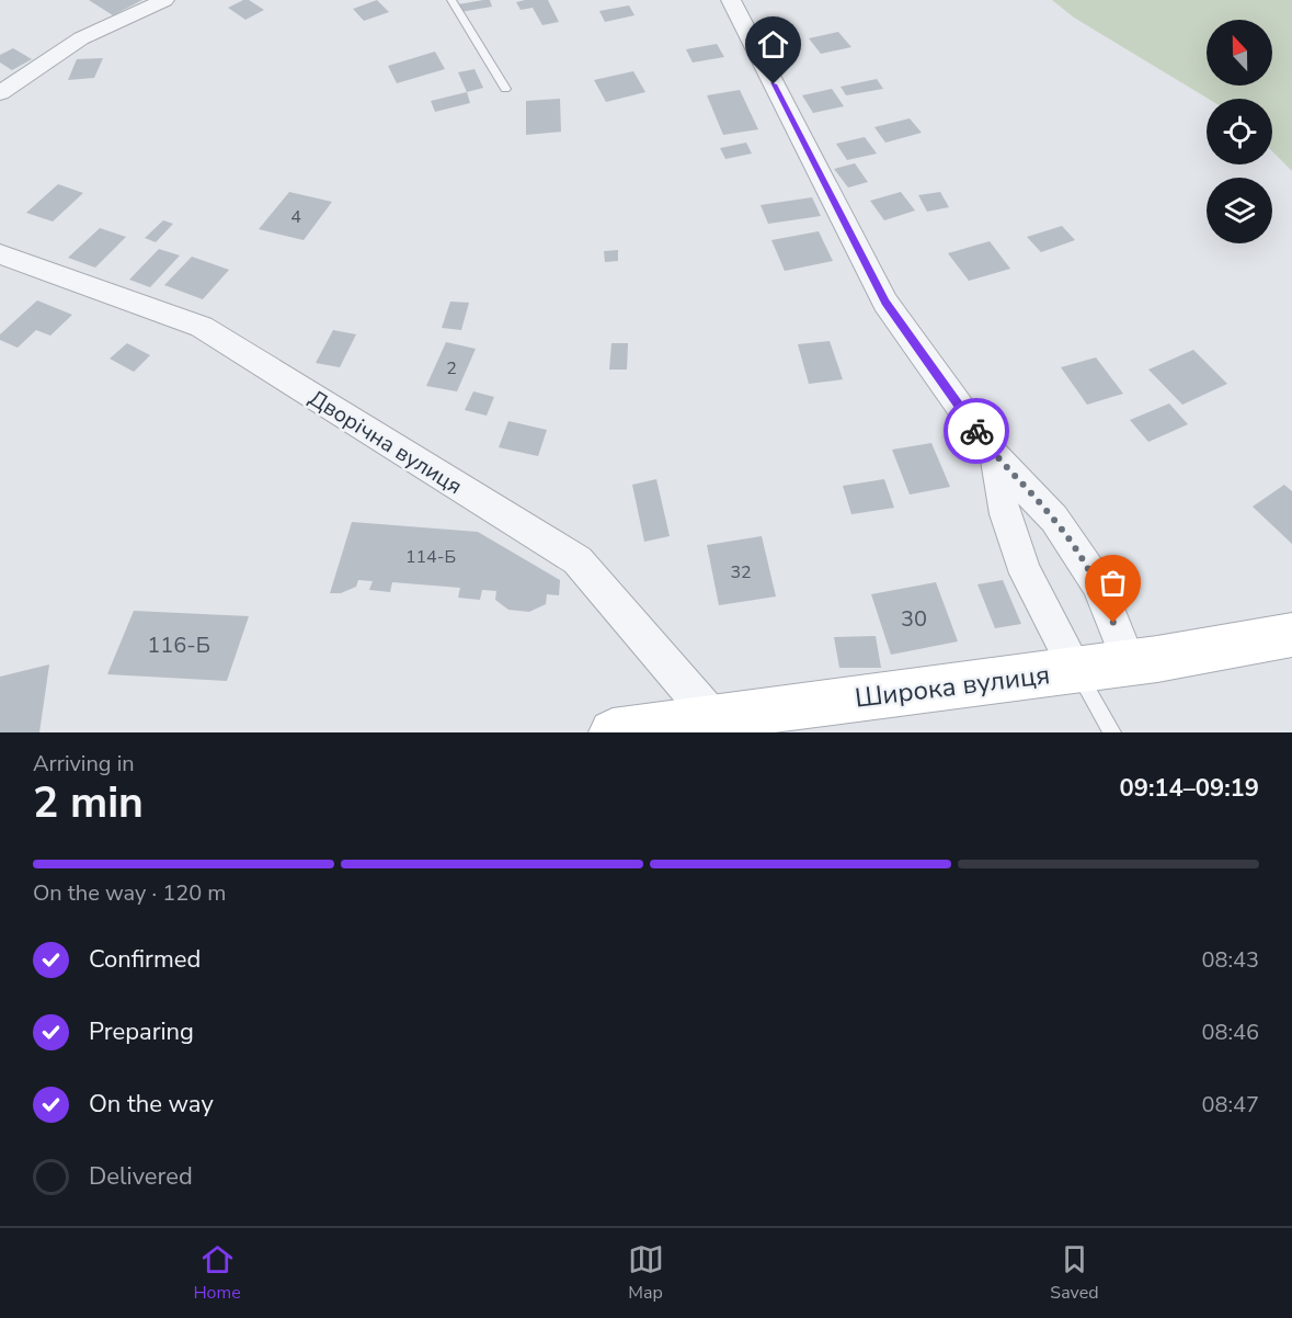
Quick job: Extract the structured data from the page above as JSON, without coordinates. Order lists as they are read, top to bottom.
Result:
{
  "streets": {
    "main road": ["Широка вулиця"],
    "street": ["Дворічна вулиця"]
  },
  "crossings": [
    ["Дворічна вулиця", "Широка вулиця"]
  ],
  "house_numbers": [
    "4",
    "2",
    "114-Б",
    "32",
    "30",
    "116-Б"
  ],
  "north": "top",
  "page": {
    "heading": ["2 min", "Arriving in", "09:14–09:19"],
    "bar": "On the way · 120 m",
    "list": [
      ["Confirmed", "08:43"],
      ["Preparing", "08:46"],
      ["On the way", "08:47"],
      "Delivered"
    ],
    "tabs": ["Home", "Map", "Saved"]
  }
}
